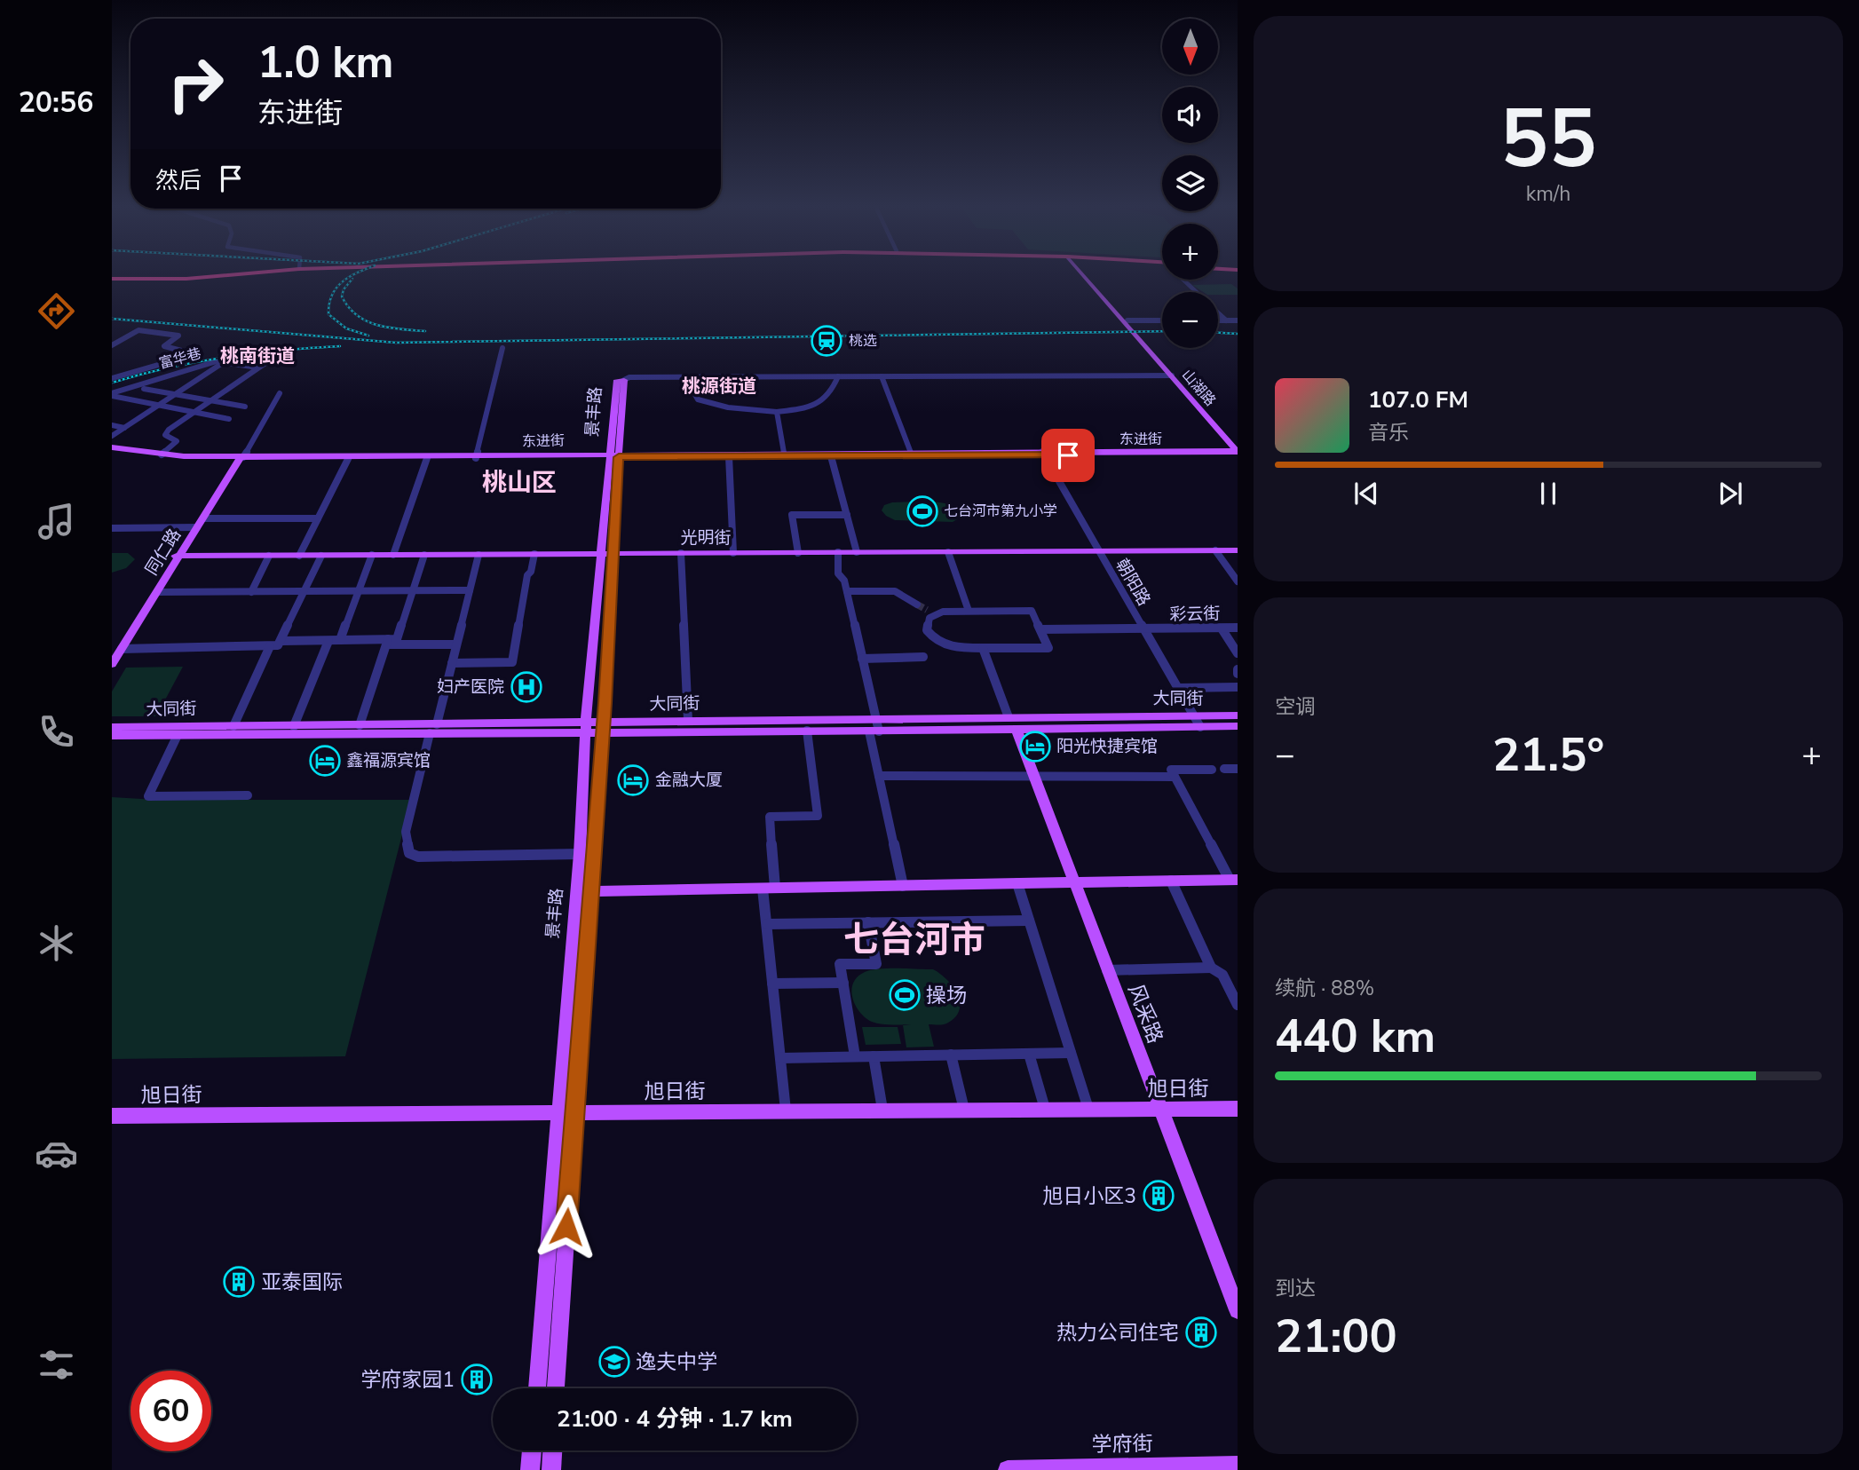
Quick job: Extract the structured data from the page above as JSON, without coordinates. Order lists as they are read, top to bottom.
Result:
{
  "streets": {
    "main road": [
      "山湖路",
      "景丰路",
      "东进街",
      "光明街",
      "同仁路",
      "大同街",
      "风采路",
      "旭日街",
      "学府街"
    ],
    "street": ["富华巷", "朝阳路", "彩云街"]
  },
  "crossings": [
    ["山湖路", "东进街"],
    ["景丰路", "东进街"],
    ["景丰路", "光明街"],
    ["景丰路", "大同街"],
    ["景丰路", "旭日街"],
    ["东进街", "同仁路"],
    ["东进街", "朝阳路"],
    ["光明街", "同仁路"],
    ["光明街", "朝阳路"],
    ["朝阳路", "彩云街"],
    ["朝阳路", "大同街"],
    ["大同街", "风采路"],
    ["风采路", "旭日街"]
  ],
  "districts": [
    "桃南街道",
    "桃源街道",
    "桃山区",
    "七台河市"
  ],
  "places": {
    "station": ["桃选"],
    "sports": ["七台河市第九小学", "操场"],
    "hospital": ["妇产医院"],
    "hotel": ["阳光快捷宾馆", "鑫福源宾馆", "金融大厦"],
    "building": [
      "旭日小区3",
      "亚泰国际",
      "热力公司住宅",
      "学府家园1"
    ],
    "school or university": ["逸夫中学"]
  },
  "north": "bottom",
  "page": {
    "tabs": "20:56",
    "tile": [
      ["55", "km/h"],
      "空调",
      ["续航 · 88%", "440 km"],
      ["到达", "21:00"]
    ],
    "map_buttons": ["+", "−"],
    "turn": ["1.0 km", "东进街"],
    "then": "然后",
    "song": ["107.0 FM", "音乐"],
    "heat": ["−", "21.5°", "+"],
    "limit": "60",
    "trip": "21:00 · 4 分钟 · 1.7 km"
  }
}
